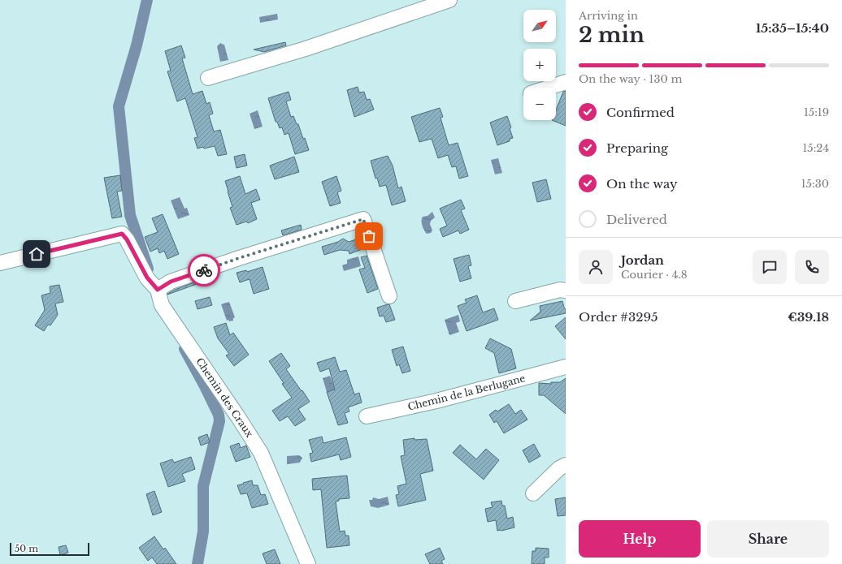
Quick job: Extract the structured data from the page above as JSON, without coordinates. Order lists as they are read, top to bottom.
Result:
{
  "streets": {
    "street": ["Chemin de la Berlugane", "Chemin des Craux"]
  },
  "scale_bar": "50 m",
  "north": "top right",
  "page": {
    "heading": ["2 min", "Arriving in", "15:35–15:40"],
    "panel": [
      "Jordan",
      "Courier · 4.8",
      "Order #3295",
      "€39.18"
    ],
    "map_buttons": ["+", "−"],
    "bar": "On the way · 130 m",
    "list": [
      ["Confirmed", "15:19"],
      ["Preparing", "15:24"],
      ["On the way", "15:30"],
      "Delivered"
    ],
    "buttons": ["Help", "Share"],
    "scale": "50 m"
  }
}
